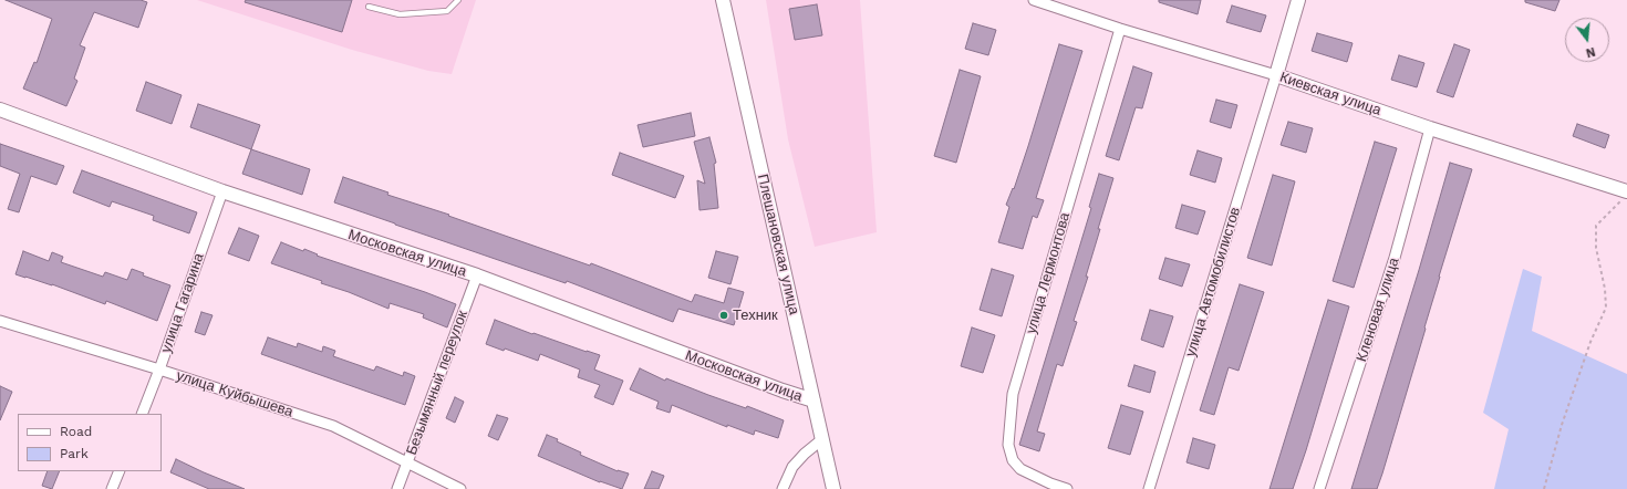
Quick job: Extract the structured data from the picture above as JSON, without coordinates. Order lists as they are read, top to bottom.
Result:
{
  "streets": {
    "street": [
      "Киевская улица",
      "Плешановская улица",
      "Московская улица",
      "улица Лермонтова",
      "улица Автомобилистов",
      "улица Гагарина",
      "Кленовая улица",
      "Безымянный переулок",
      "улица Куйбышева"
    ]
  },
  "crossings": [
    ["Киевская улица", "улица Лермонтова"],
    ["Киевская улица", "улица Автомобилистов"],
    ["Киевская улица", "Кленовая улица"],
    ["Плешановская улица", "Московская улица"],
    ["Московская улица", "улица Гагарина"],
    ["Московская улица", "Безымянный переулок"],
    ["улица Гагарина", "улица Куйбышева"],
    ["Безымянный переулок", "улица Куйбышева"]
  ],
  "places": ["Техник"],
  "legend": ["Road", "Park"],
  "north": "bottom"
}
